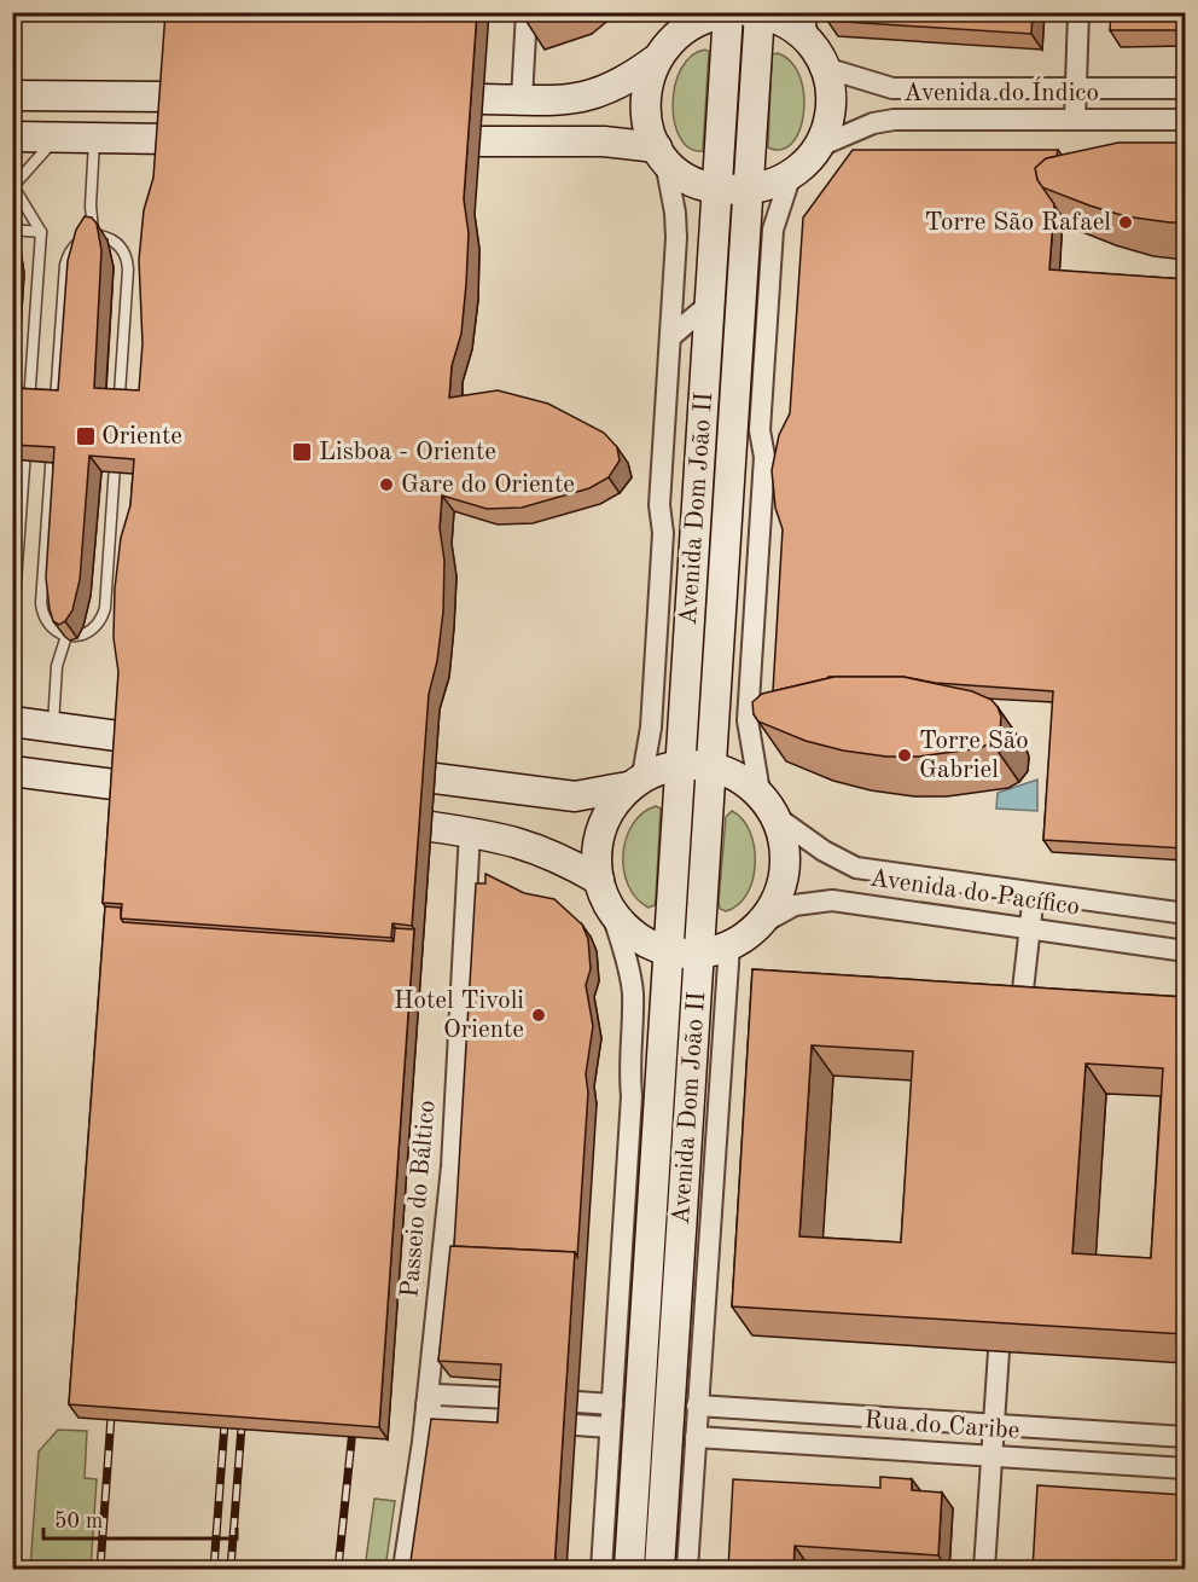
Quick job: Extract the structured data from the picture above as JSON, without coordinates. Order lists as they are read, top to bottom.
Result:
{
  "streets": {
    "main road": ["Avenida Dom João II"],
    "street": [
      "Avenida do Índico",
      "Avenida do Pacífico",
      "Passeio do Báltico",
      "Rua do Caribe"
    ]
  },
  "crossings": [
    ["Avenida Dom João II", "Rua do Caribe"]
  ],
  "places": {
    "other": [
      "Torre São Rafael",
      "Gare do Oriente",
      "Torre São Gabriel",
      "Hotel Tivoli Oriente"
    ],
    "transit": ["Oriente", "Lisboa - Oriente"]
  },
  "scale_bar": "50 m"
}
